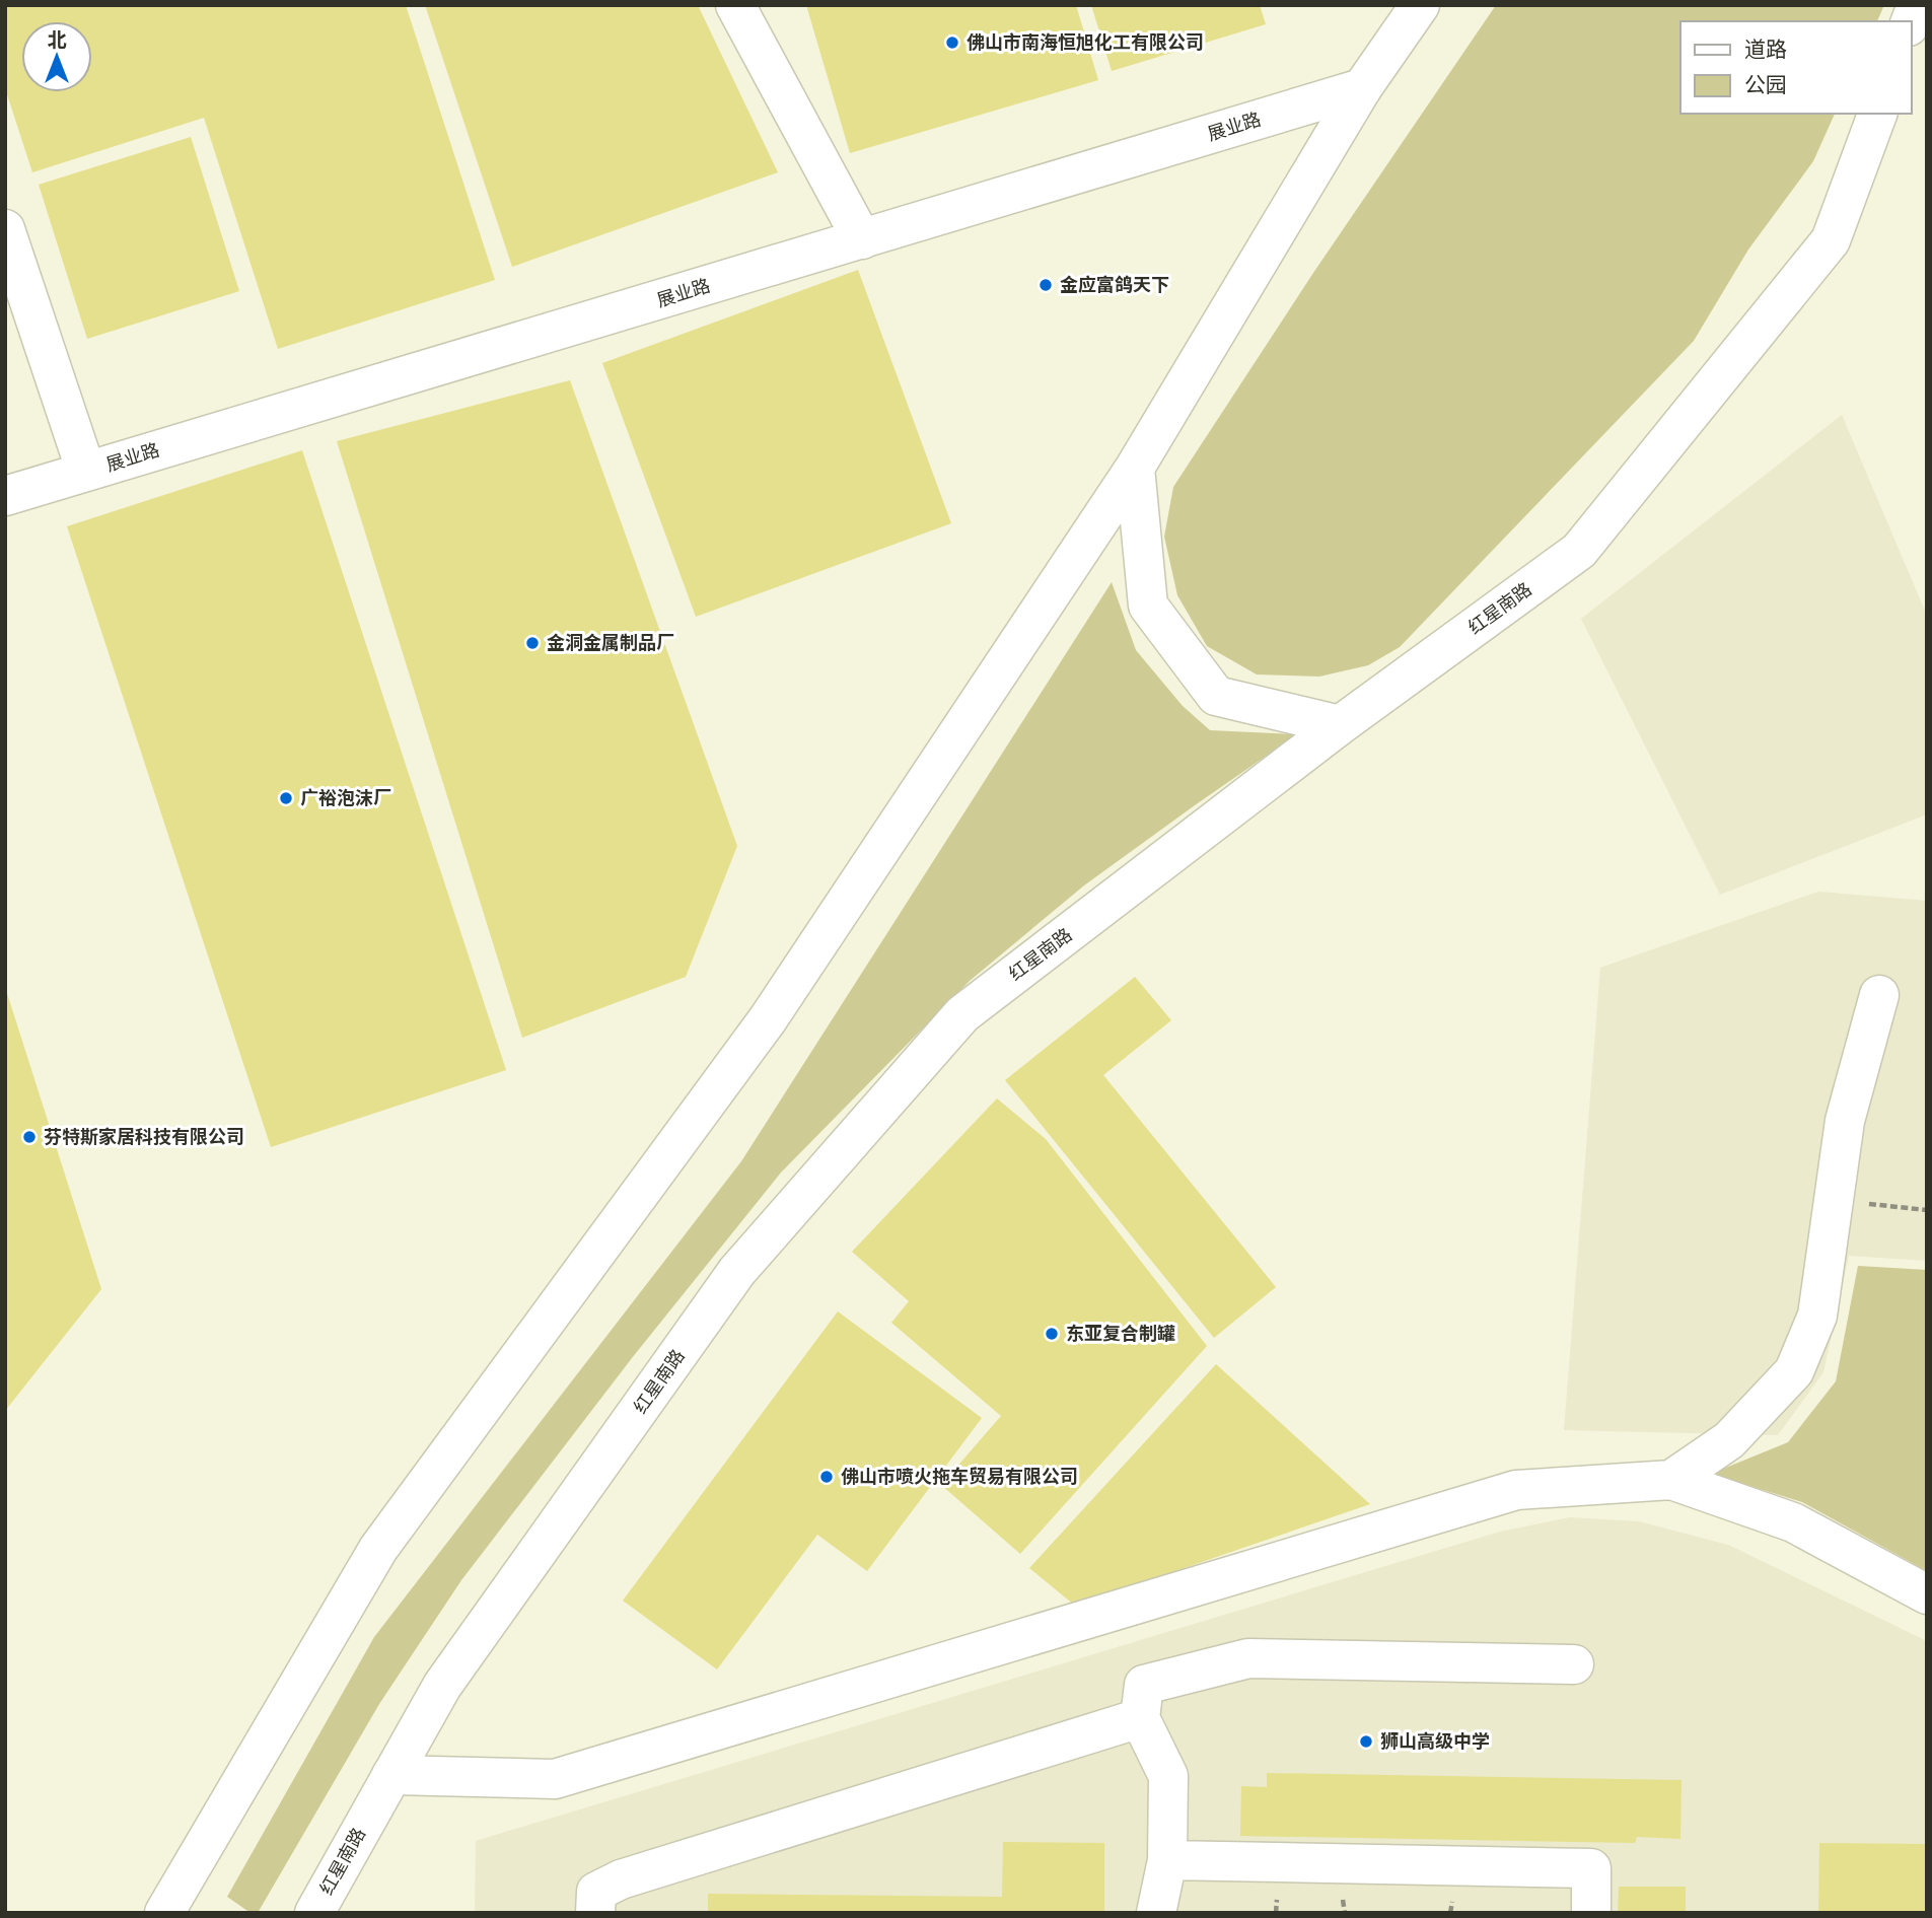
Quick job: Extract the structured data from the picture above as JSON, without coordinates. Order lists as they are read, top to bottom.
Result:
{
  "streets": {
    "main road": ["展业路", "红星南路"]
  },
  "places": [
    "佛山市南海恒旭化工有限公司",
    "金应富鸽天下",
    "金洞金属制品厂",
    "广裕泡沫厂",
    "芬特斯家居科技有限公司",
    "东亚复合制罐",
    "佛山市喷火拖车贸易有限公司",
    "狮山高级中学"
  ],
  "legend": ["道路", "公园"],
  "north": "top"
}
